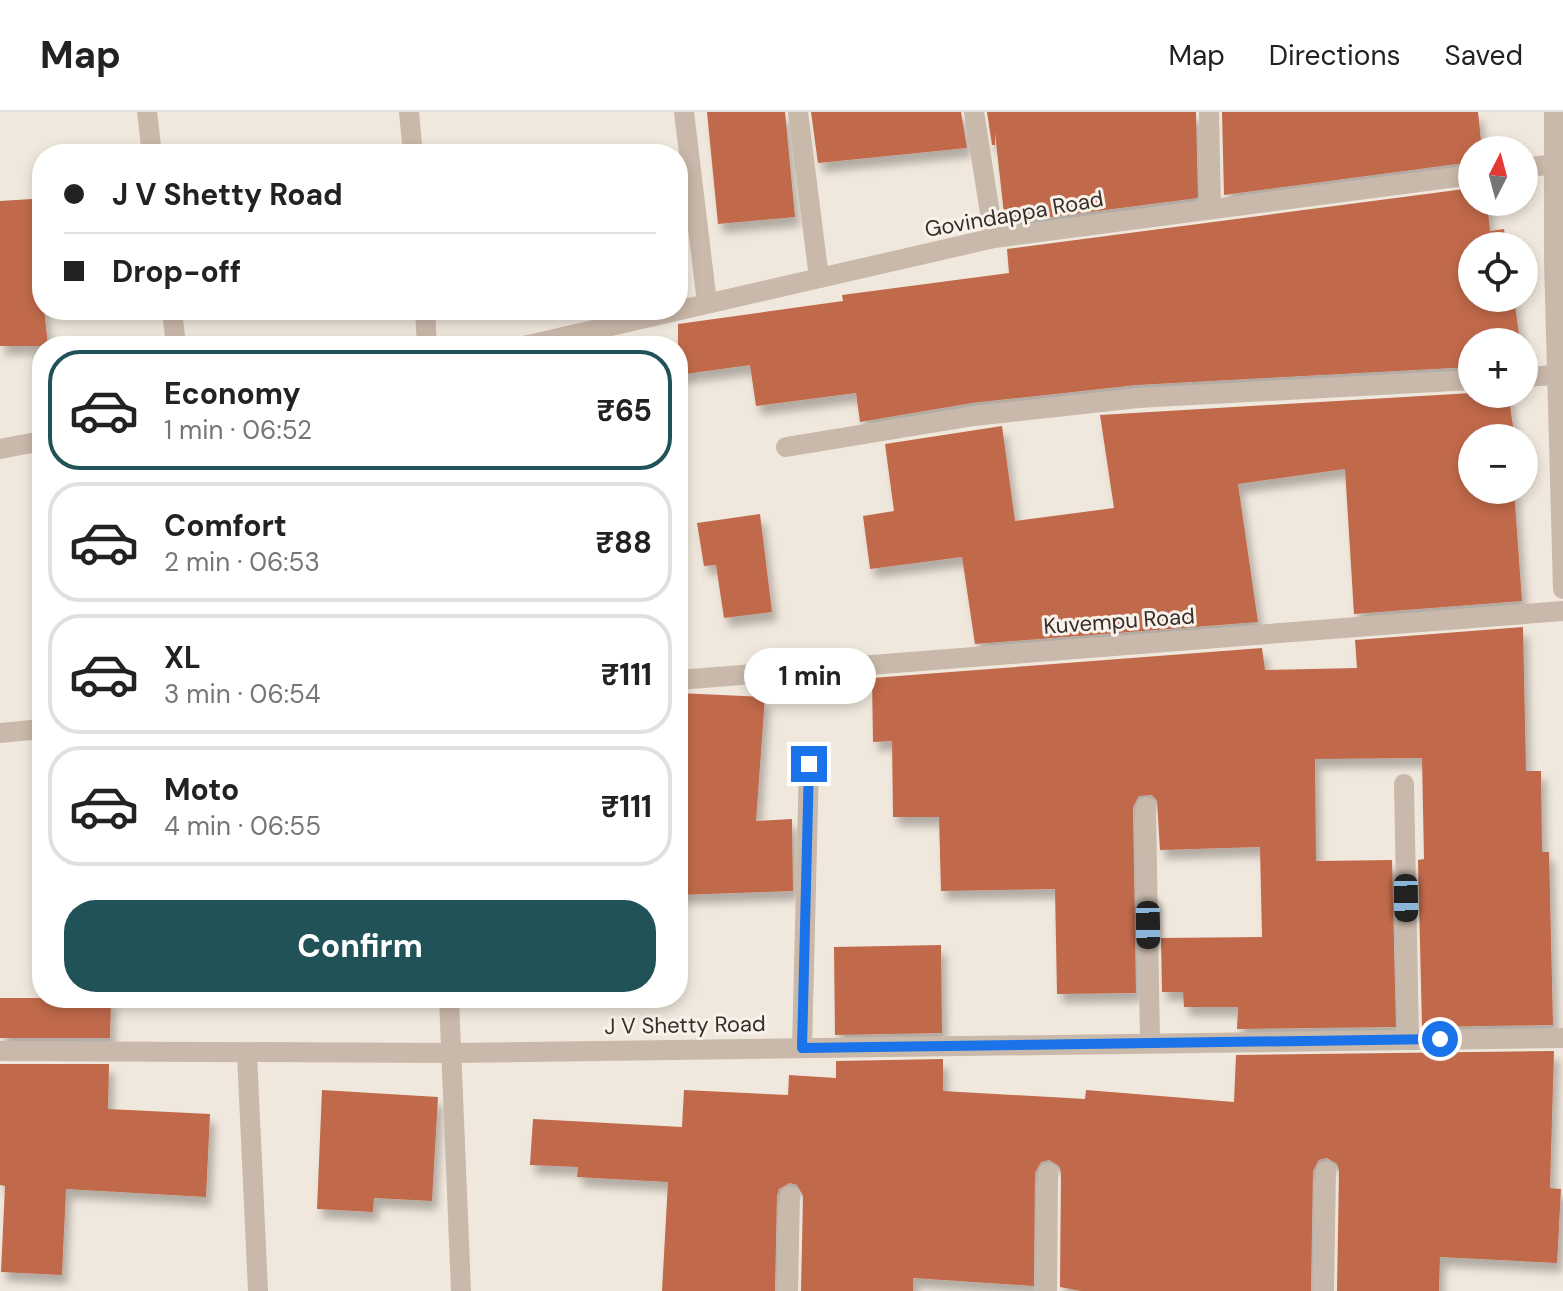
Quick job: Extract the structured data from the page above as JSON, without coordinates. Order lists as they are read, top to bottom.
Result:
{
  "streets": {
    "street": ["Govindappa Road", "Kuvempu Road", "J V Shetty Road"]
  },
  "north": "top",
  "page": {
    "header": "Map",
    "nav": ["Map", "Directions", "Saved"],
    "map_buttons": ["+", "−"],
    "banner": ["J V Shetty Road", "Drop-off"],
    "list": [
      {
        "name": "Economy",
        "note": "1 min · 06:52",
        "value": "₹65"
      },
      {
        "name": "Comfort",
        "note": "2 min · 06:53",
        "value": "₹88"
      },
      {
        "name": "XL",
        "note": "3 min · 06:54",
        "value": "₹111"
      },
      {
        "name": "Moto",
        "note": "4 min · 06:55",
        "value": "₹111"
      }
    ],
    "bubble": "1 min",
    "buttons": "Confirm"
  }
}
